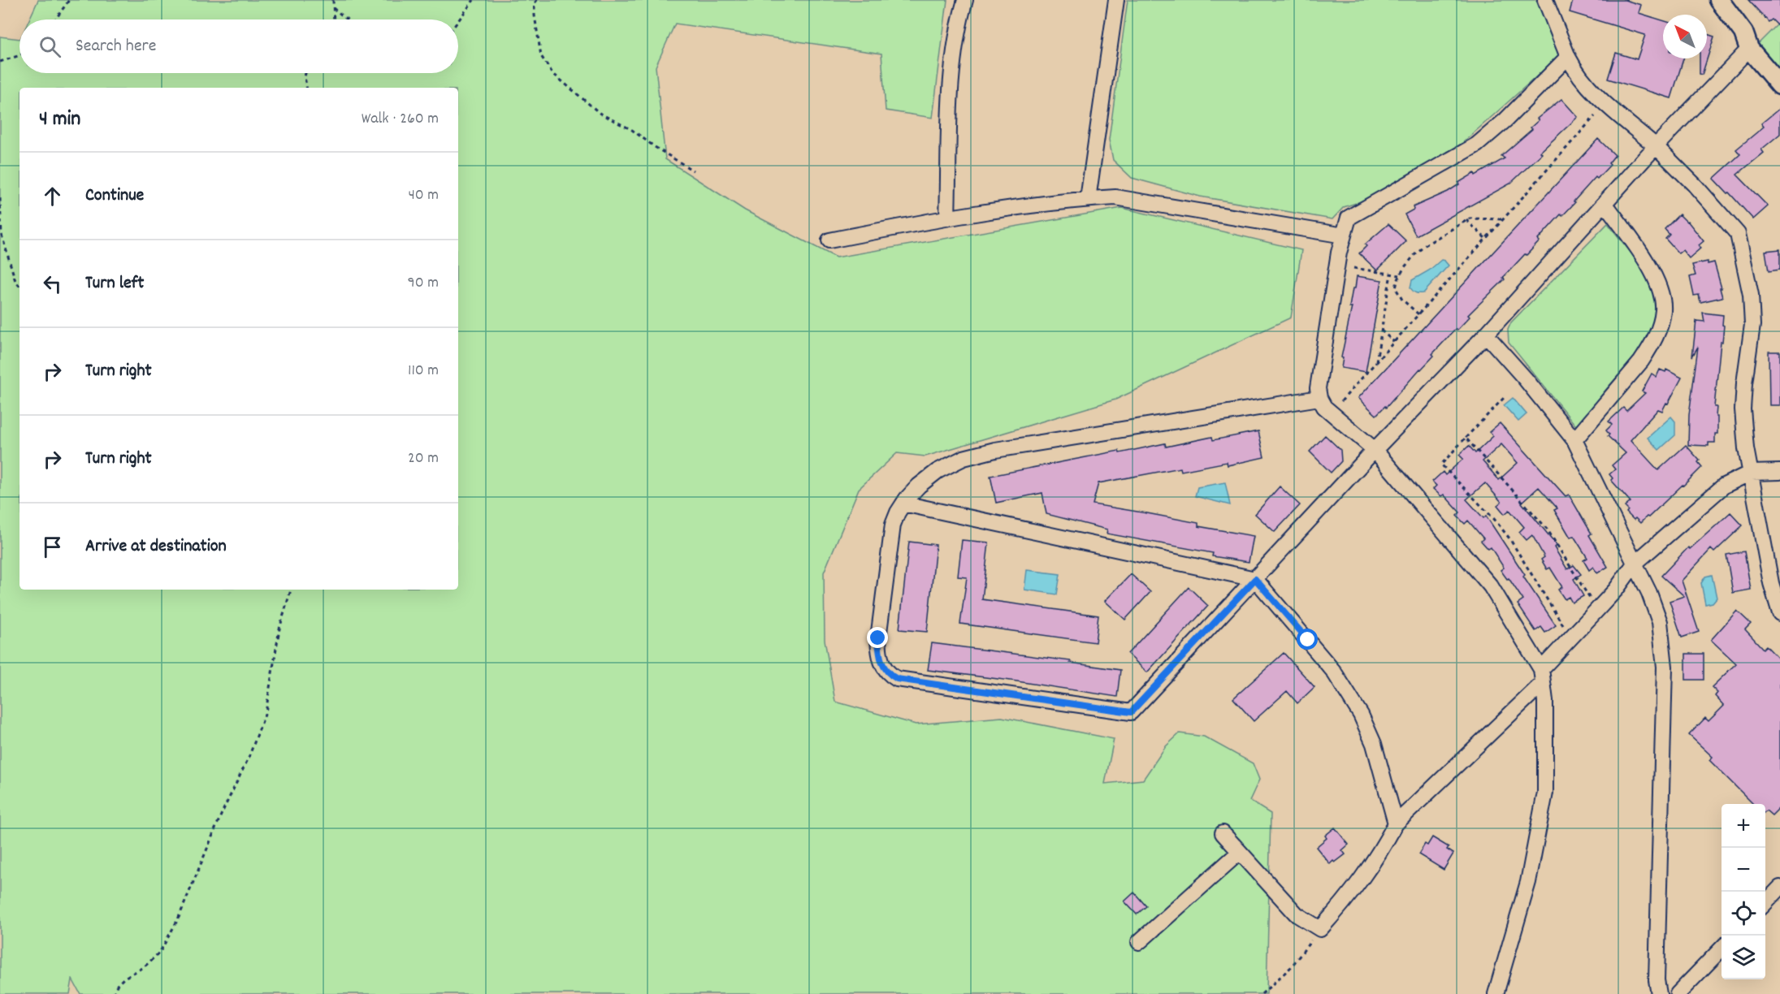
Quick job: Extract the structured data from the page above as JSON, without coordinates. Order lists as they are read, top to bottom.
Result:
{
  "north": "top left",
  "page": {
    "search": "Search here",
    "heading": ["4 min", "Walk · 260 m"],
    "list": [
      ["Continue", "40 m"],
      ["Turn left", "90 m"],
      ["Turn right", "110 m"],
      ["Turn right", "20 m"],
      "Arrive at destination"
    ],
    "map_buttons": ["+", "−"]
  }
}
